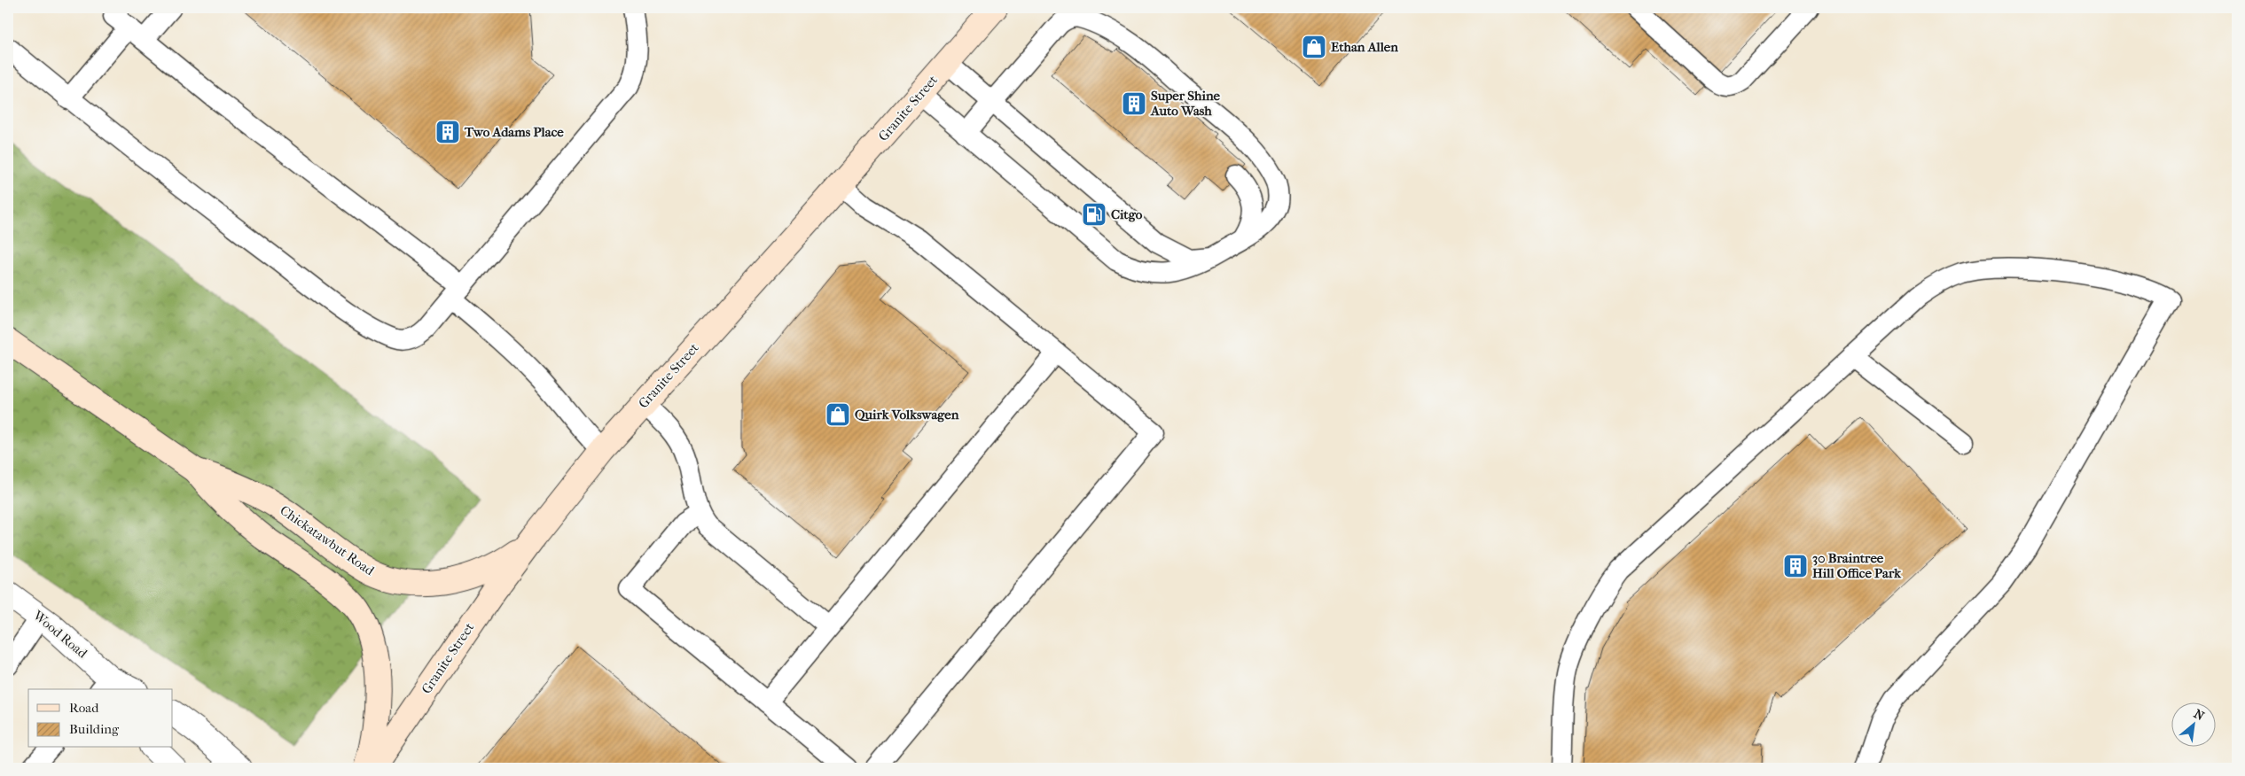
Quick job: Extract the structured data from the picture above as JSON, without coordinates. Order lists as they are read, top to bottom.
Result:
{
  "streets": {
    "main road": ["Granite Street", "Chickatawbut Road"],
    "street": ["Wood Road"]
  },
  "crossings": [
    ["Granite Street", "Chickatawbut Road"]
  ],
  "places": {
    "shop": ["Ethan Allen", "Quirk Volkswagen"],
    "building": ["Super Shine Auto Wash", "Two Adams Place", "30 Braintree Hill Office Park"],
    "fuel station": ["Citgo"]
  },
  "legend": ["Road", "Building"],
  "north": "top right"
}
